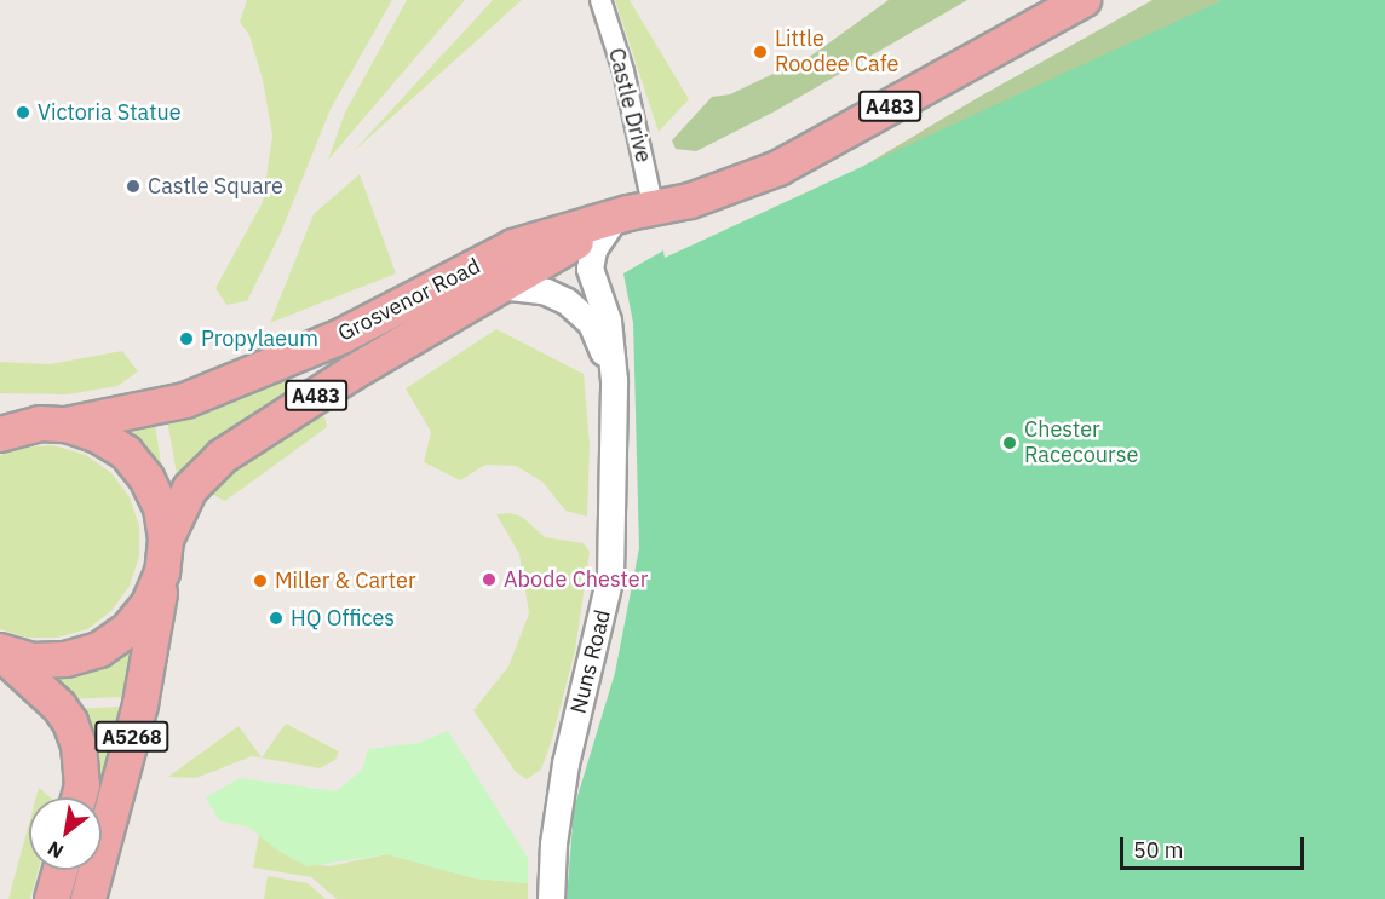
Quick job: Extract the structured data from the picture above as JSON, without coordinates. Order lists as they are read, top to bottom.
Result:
{
  "streets": {
    "highway": ["A483", "Grosvenor Road", "A5268"],
    "street": ["Castle Drive", "Nuns Road"]
  },
  "crossings": [
    ["Castle Drive", "Grosvenor Road"],
    ["Castle Drive", "Nuns Road"],
    ["Grosvenor Road", "Nuns Road"],
    ["Grosvenor Road", "A5268"]
  ],
  "places": [
    "Little Roodee Cafe",
    "Victoria Statue",
    "Castle Square",
    "Propylaeum",
    "Chester Racecourse",
    "Abode Chester",
    "Miller & Carter",
    "HQ Offices"
  ],
  "scale_bar": "50 m",
  "north": "bottom left"
}
